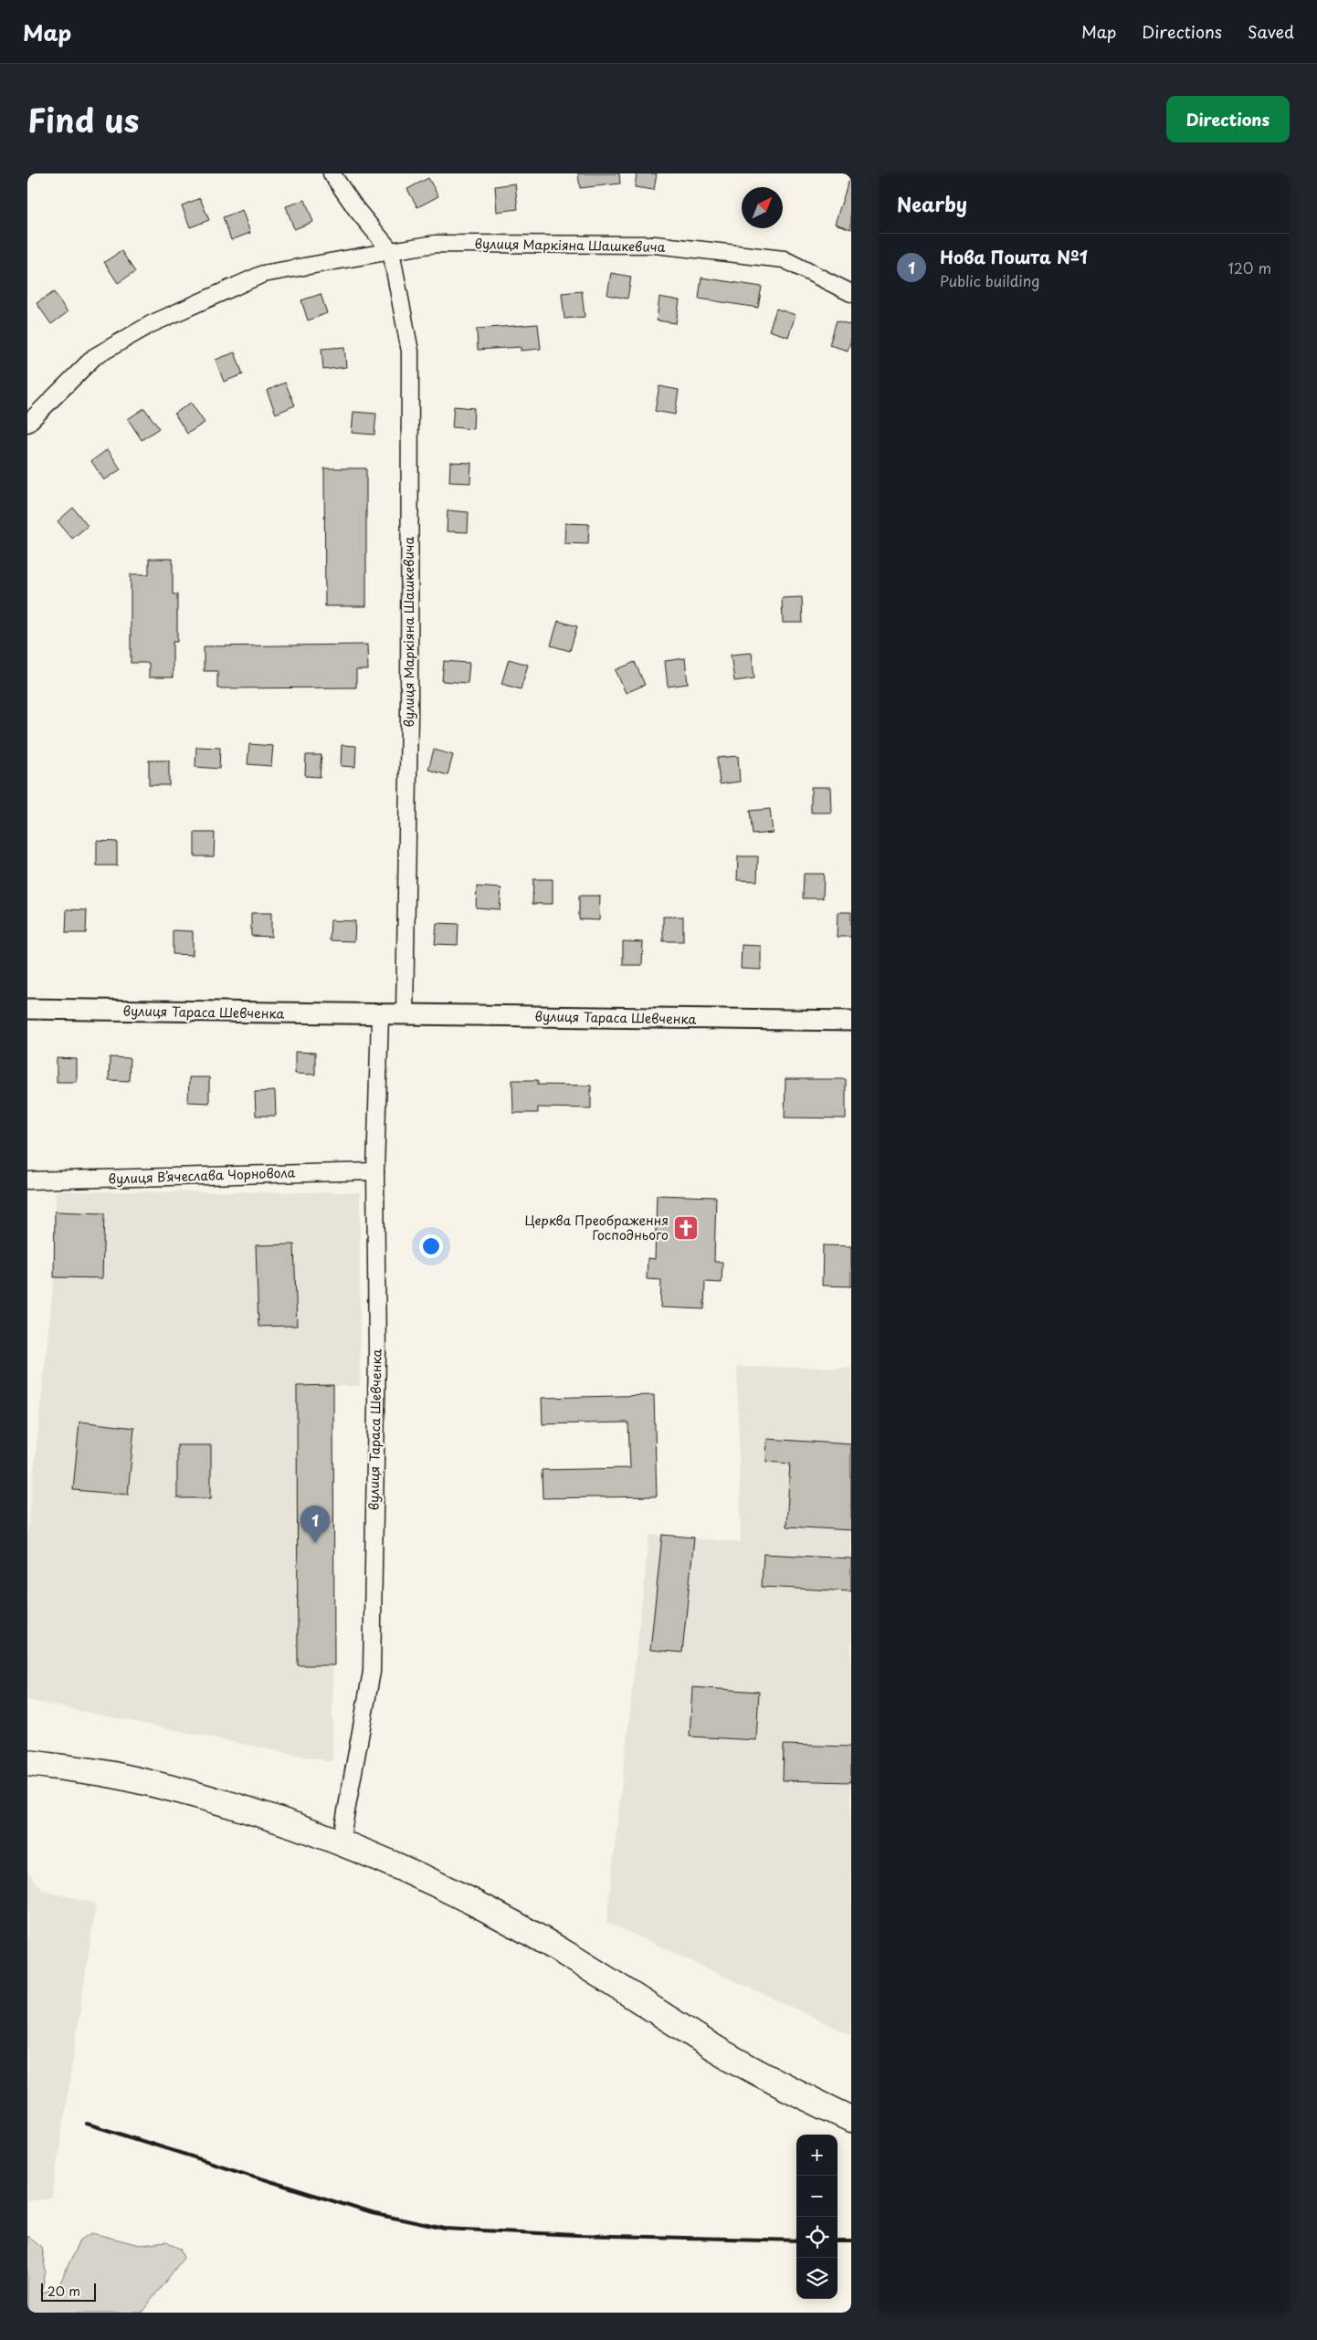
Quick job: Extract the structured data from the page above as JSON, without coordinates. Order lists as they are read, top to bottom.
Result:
{
  "streets": {
    "street": ["вулиця Маркіяна Шашкевича", "вулиця Тараса Шевченка", "вулиця Вʼячеслава Чорновола"]
  },
  "crossings": [
    ["вулиця Маркіяна Шашкевича", "вулиця Тараса Шевченка"],
    ["вулиця Тараса Шевченка", "вулиця Вʼячеслава Чорновола"]
  ],
  "places": {
    "church": ["Церква Преображення Господнього"]
  },
  "scale_bar": "20 m",
  "north": "top right",
  "page": {
    "header": "Map",
    "nav": ["Map", "Directions", "Saved"],
    "title": "Find us",
    "buttons": "Directions",
    "heading": "Nearby",
    "list": [
      {
        "mark": "1",
        "name": "Нова Пошта №1",
        "note": "Public building",
        "value": "120 m"
      }
    ],
    "pins": "1",
    "map_buttons": ["+", "−"],
    "scale": "20 m"
  }
}
